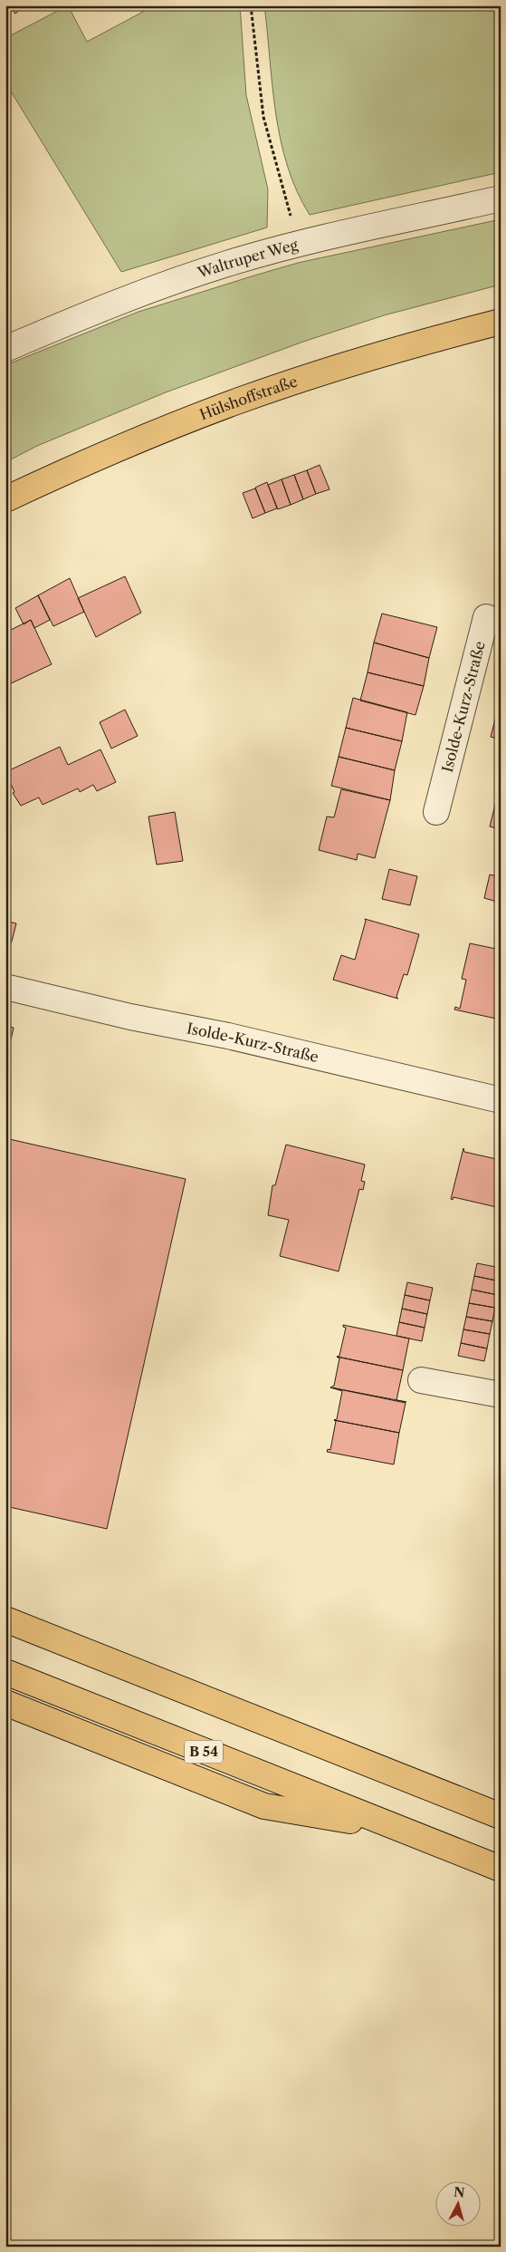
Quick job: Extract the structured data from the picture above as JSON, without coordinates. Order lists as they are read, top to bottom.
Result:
{
  "streets": {
    "main road": ["Hülshoffstraße", "B 54"],
    "street": ["Waltruper Weg", "Isolde-Kurz-Straße"]
  },
  "north": "top"
}
